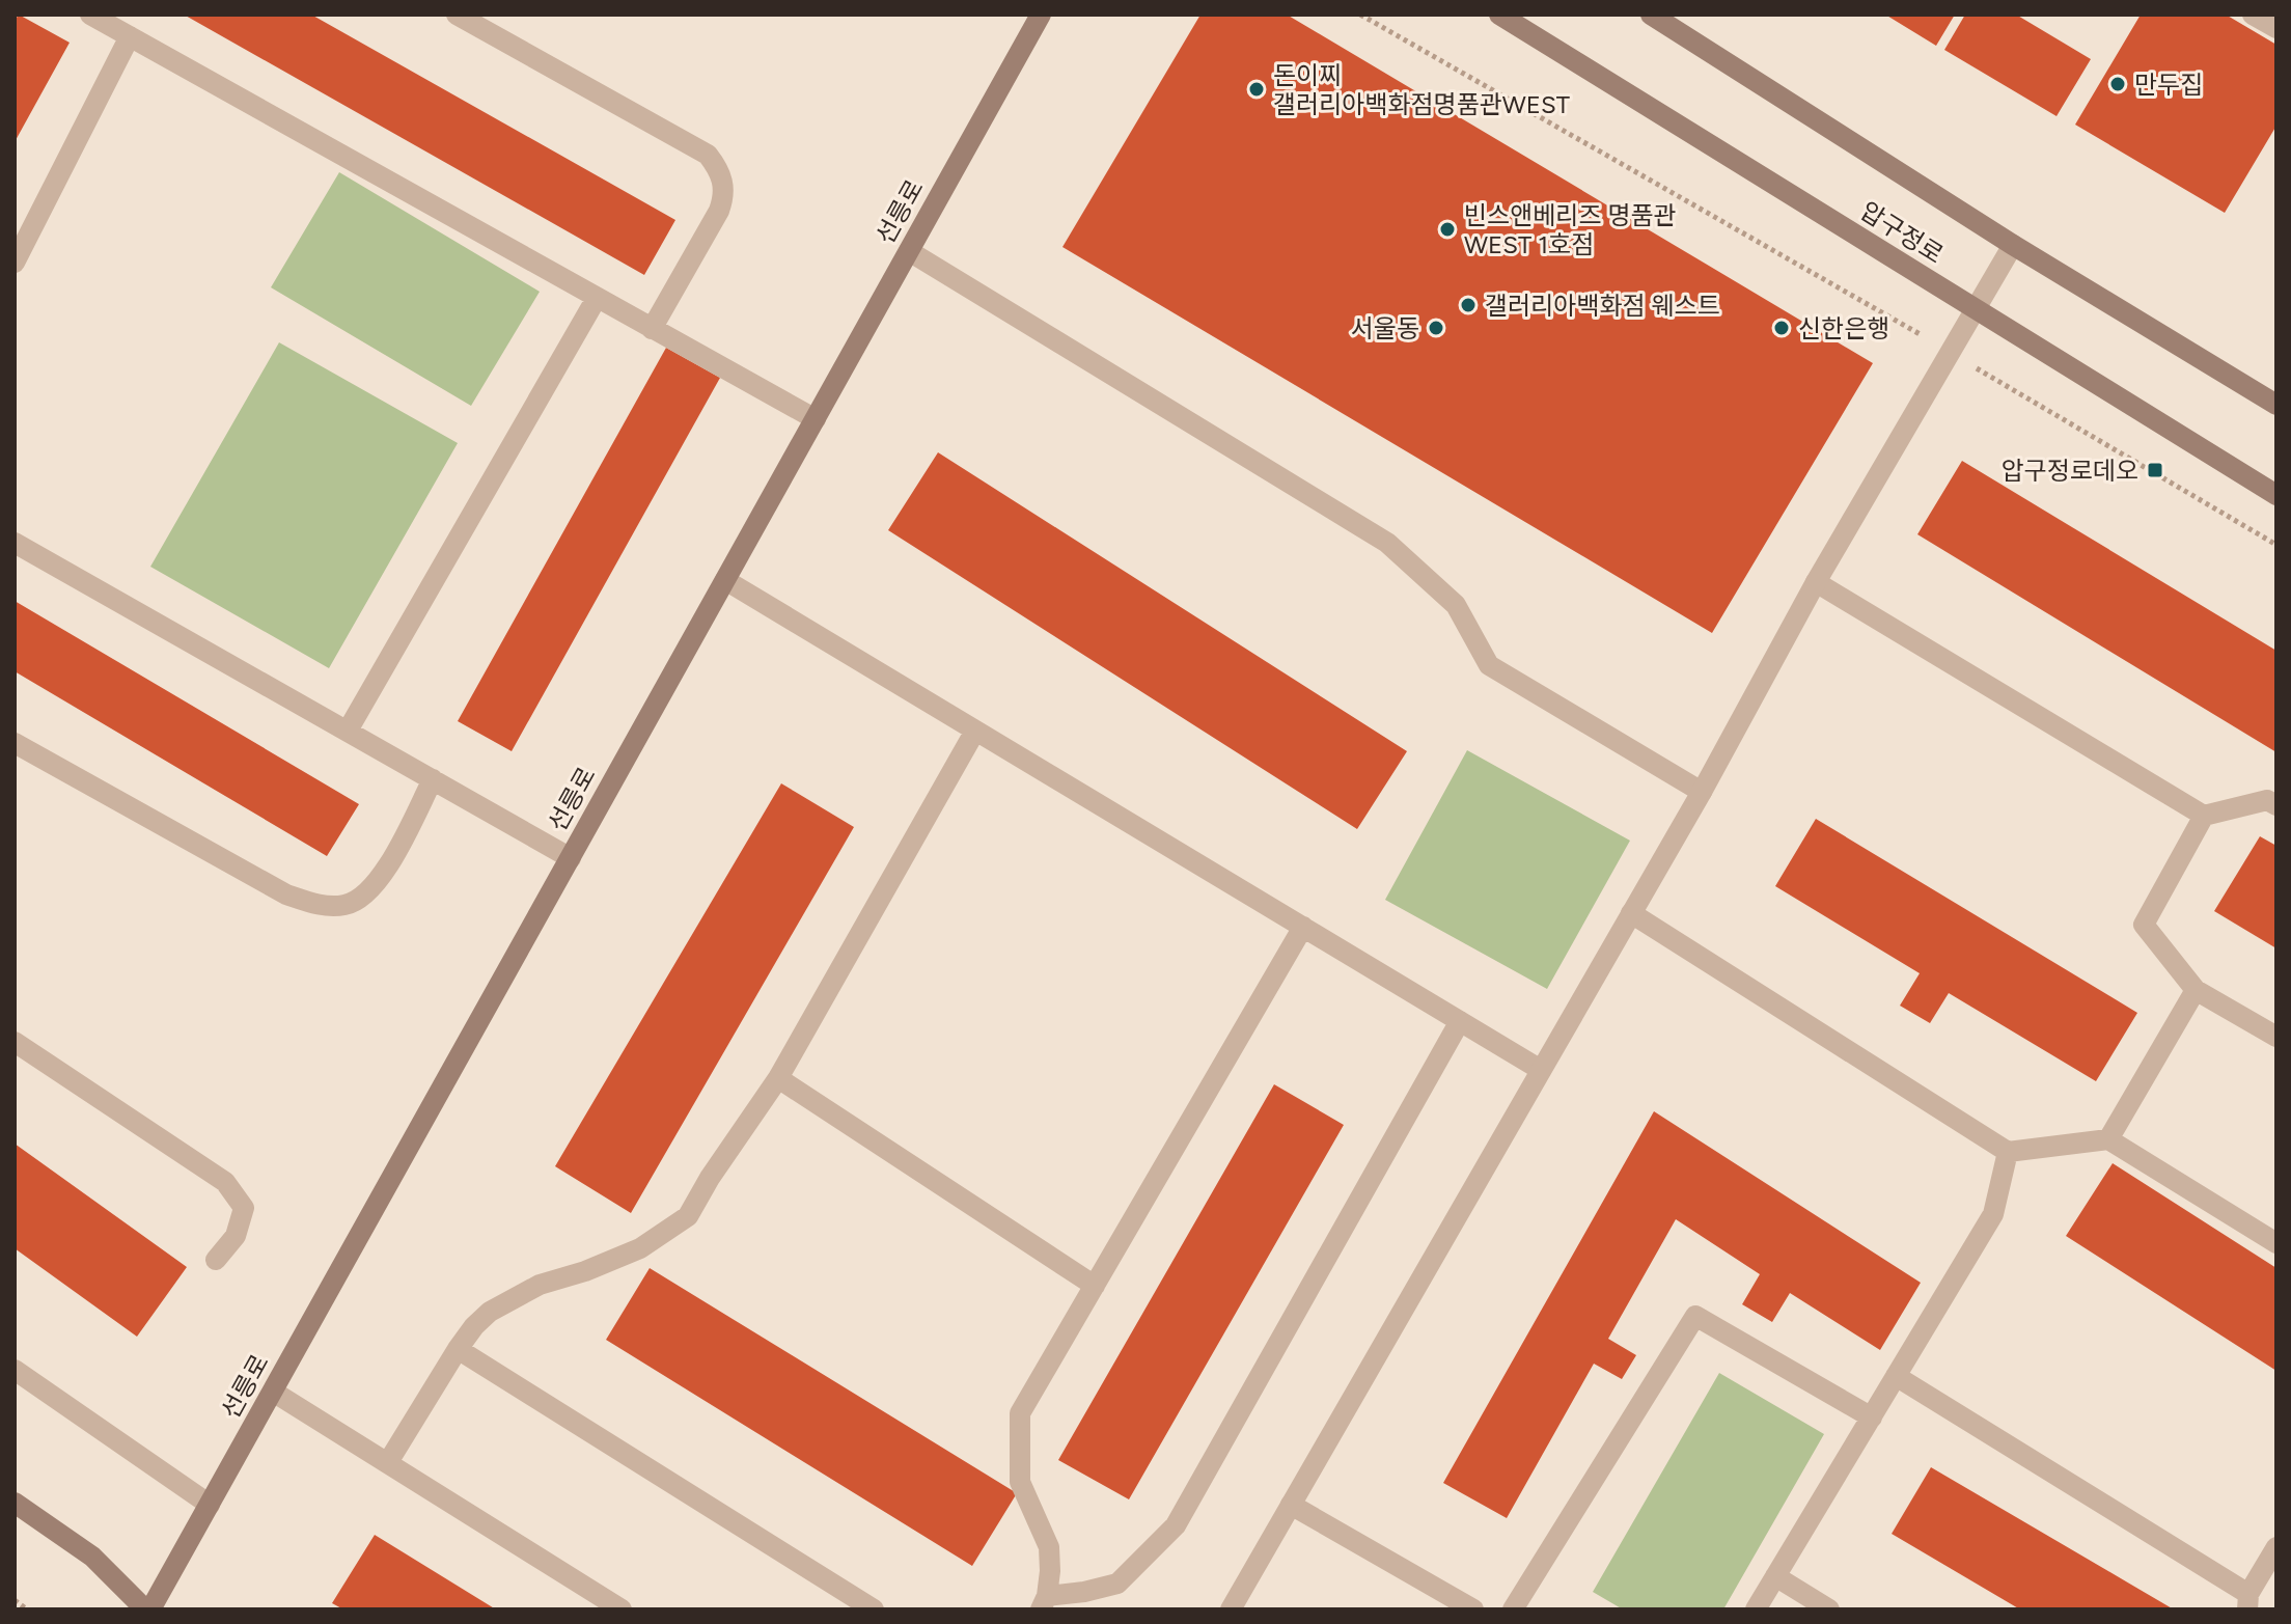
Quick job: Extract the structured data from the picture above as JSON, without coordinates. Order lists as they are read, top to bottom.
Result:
{
  "streets": {
    "main road": ["선릉로", "압구정로"]
  },
  "places": {
    "other": [
      "만두집",
      "돈이찌 갤러리아백화점명품관WEST",
      "빈스앤베리즈 명품관 WEST 1호점",
      "갤러리아백화점 웨스트",
      "서울동",
      "신한은행"
    ],
    "transit": ["압구정로데오"]
  }
}
